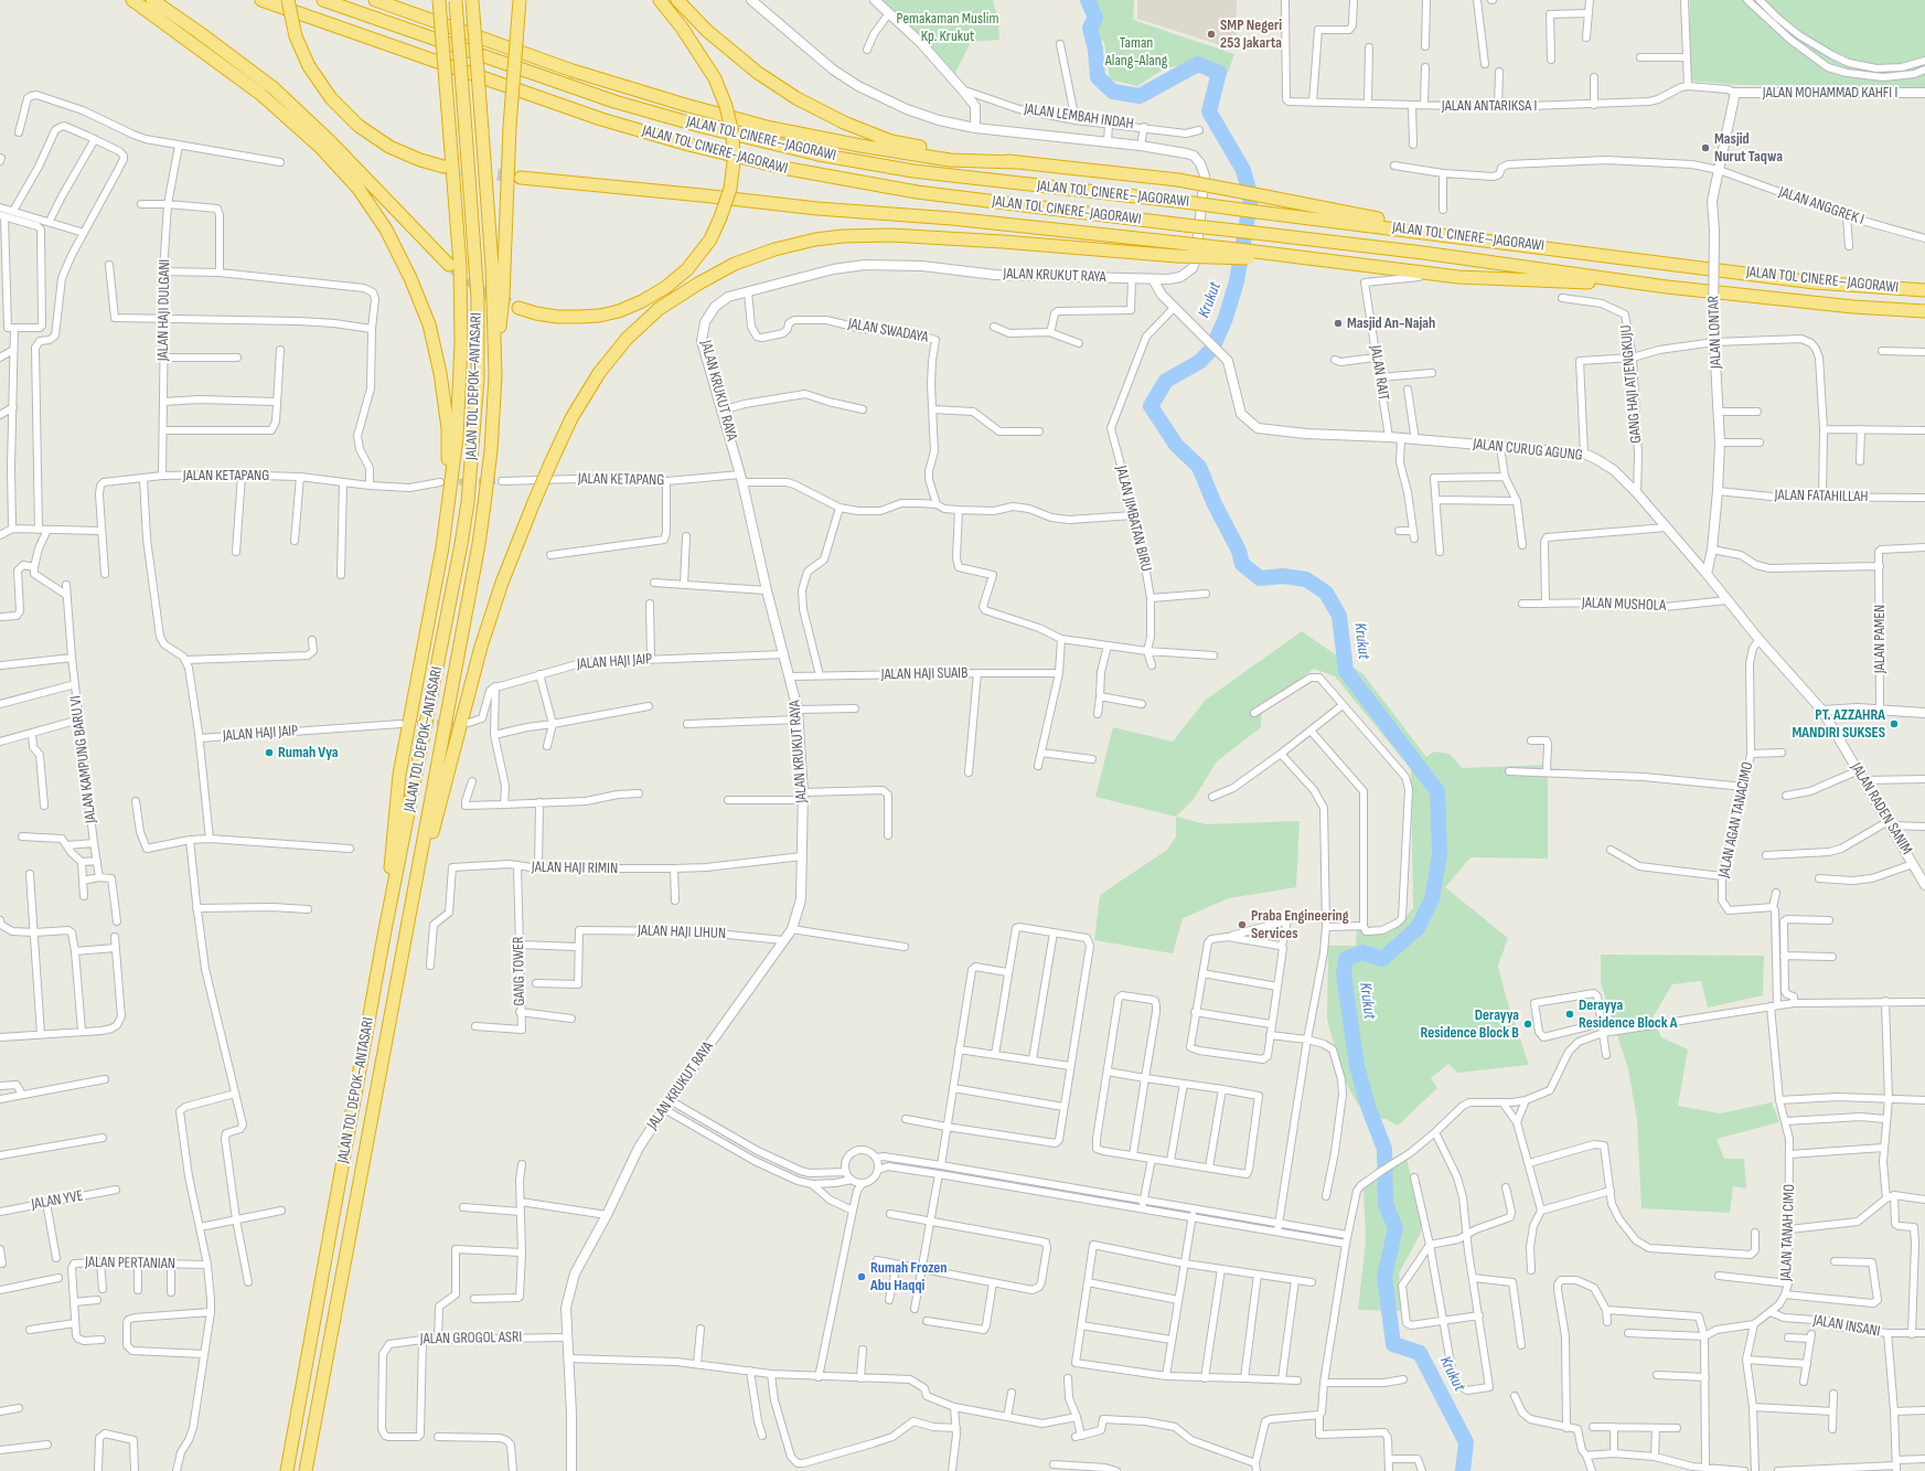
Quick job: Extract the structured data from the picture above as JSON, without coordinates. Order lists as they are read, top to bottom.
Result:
{
  "streets": {
    "highway": ["JALAN TOL CINERE–JAGORAWI", "JALAN TOL CINERE-JAGORAWI", "JALAN TOL DEPOK–ANTASARI"],
    "street": [
      "JALAN MOHAMMAD KAHFI I",
      "JALAN ANTARIKSA I",
      "JALAN LEMBAH INDAH",
      "JALAN ANGGREK I",
      "JALAN KRUKUT RAYA",
      "JALAN HAJI DULGANI",
      "JALAN SWADAYA",
      "JALAN LONTAR",
      "JALAN RAIT",
      "GANG HAJI ATJENGKUJU",
      "JALAN CURUG AGUNG",
      "JALAN KETAPANG",
      "JALAN FATAHILLAH",
      "JALAN JIMBATAN BIRU",
      "JALAN MUSHOLA",
      "JALAN PAMEN",
      "JALAN HAJI JAIP",
      "JALAN HAJI SUAIB",
      "JALAN KAMPUNG BARU VI",
      "JALAN RADEN SANIM",
      "JALAN AGAN TANACIMO",
      "JALAN HAJI RIMIN",
      "JALAN HAJI LIHUN",
      "GANG TOWER",
      "JALAN YVE",
      "JALAN TANAH CIMO",
      "JALAN PERTANIAN",
      "JALAN INSANI",
      "JALAN GROGOL ASRI"
    ]
  },
  "crossings": [
    ["JALAN MOHAMMAD KAHFI I", "JALAN LONTAR"],
    ["JALAN TOL CINERE–JAGORAWI", "JALAN TOL CINERE-JAGORAWI"],
    ["JALAN ANGGREK I", "JALAN LONTAR"],
    ["JALAN KRUKUT RAYA", "JALAN SWADAYA"],
    ["JALAN KRUKUT RAYA", "JALAN CURUG AGUNG"],
    ["JALAN KRUKUT RAYA", "JALAN KETAPANG"],
    ["JALAN KRUKUT RAYA", "JALAN HAJI JAIP"],
    ["JALAN KRUKUT RAYA", "JALAN HAJI SUAIB"],
    ["JALAN KRUKUT RAYA", "JALAN HAJI RIMIN"],
    ["JALAN KRUKUT RAYA", "JALAN HAJI LIHUN"],
    ["JALAN KRUKUT RAYA", "JALAN GROGOL ASRI"],
    ["JALAN HAJI DULGANI", "JALAN KETAPANG"],
    ["JALAN SWADAYA", "JALAN KETAPANG"],
    ["JALAN LONTAR", "JALAN CURUG AGUNG"],
    ["JALAN LONTAR", "JALAN FATAHILLAH"],
    ["JALAN RAIT", "JALAN CURUG AGUNG"],
    ["GANG HAJI ATJENGKUJU", "JALAN CURUG AGUNG"],
    ["JALAN CURUG AGUNG", "JALAN JIMBATAN BIRU"],
    ["JALAN CURUG AGUNG", "JALAN MUSHOLA"],
    ["JALAN CURUG AGUNG", "JALAN RADEN SANIM"],
    ["JALAN CURUG AGUNG", "JALAN AGAN TANACIMO"],
    ["JALAN KETAPANG", "JALAN JIMBATAN BIRU"],
    ["JALAN HAJI RIMIN", "GANG TOWER"],
    ["JALAN TANAH CIMO", "JALAN INSANI"]
  ],
  "water": ["Krukut"],
  "parks": ["Pemakaman Muslim Kp. Krukut", "Taman Alang-Alang"],
  "places": [
    "SMP Negeri 253 Jakarta",
    "Masjid Nurut Taqwa",
    "Masjid An-Najah",
    "PT. AZZAHRA MANDIRI SUKSES",
    "Rumah Vya",
    "Praba Engineering Services",
    "Derayya Residence Block A",
    "Derayya Residence Block B",
    "Rumah Frozen Abu Haqqi"
  ]
}
